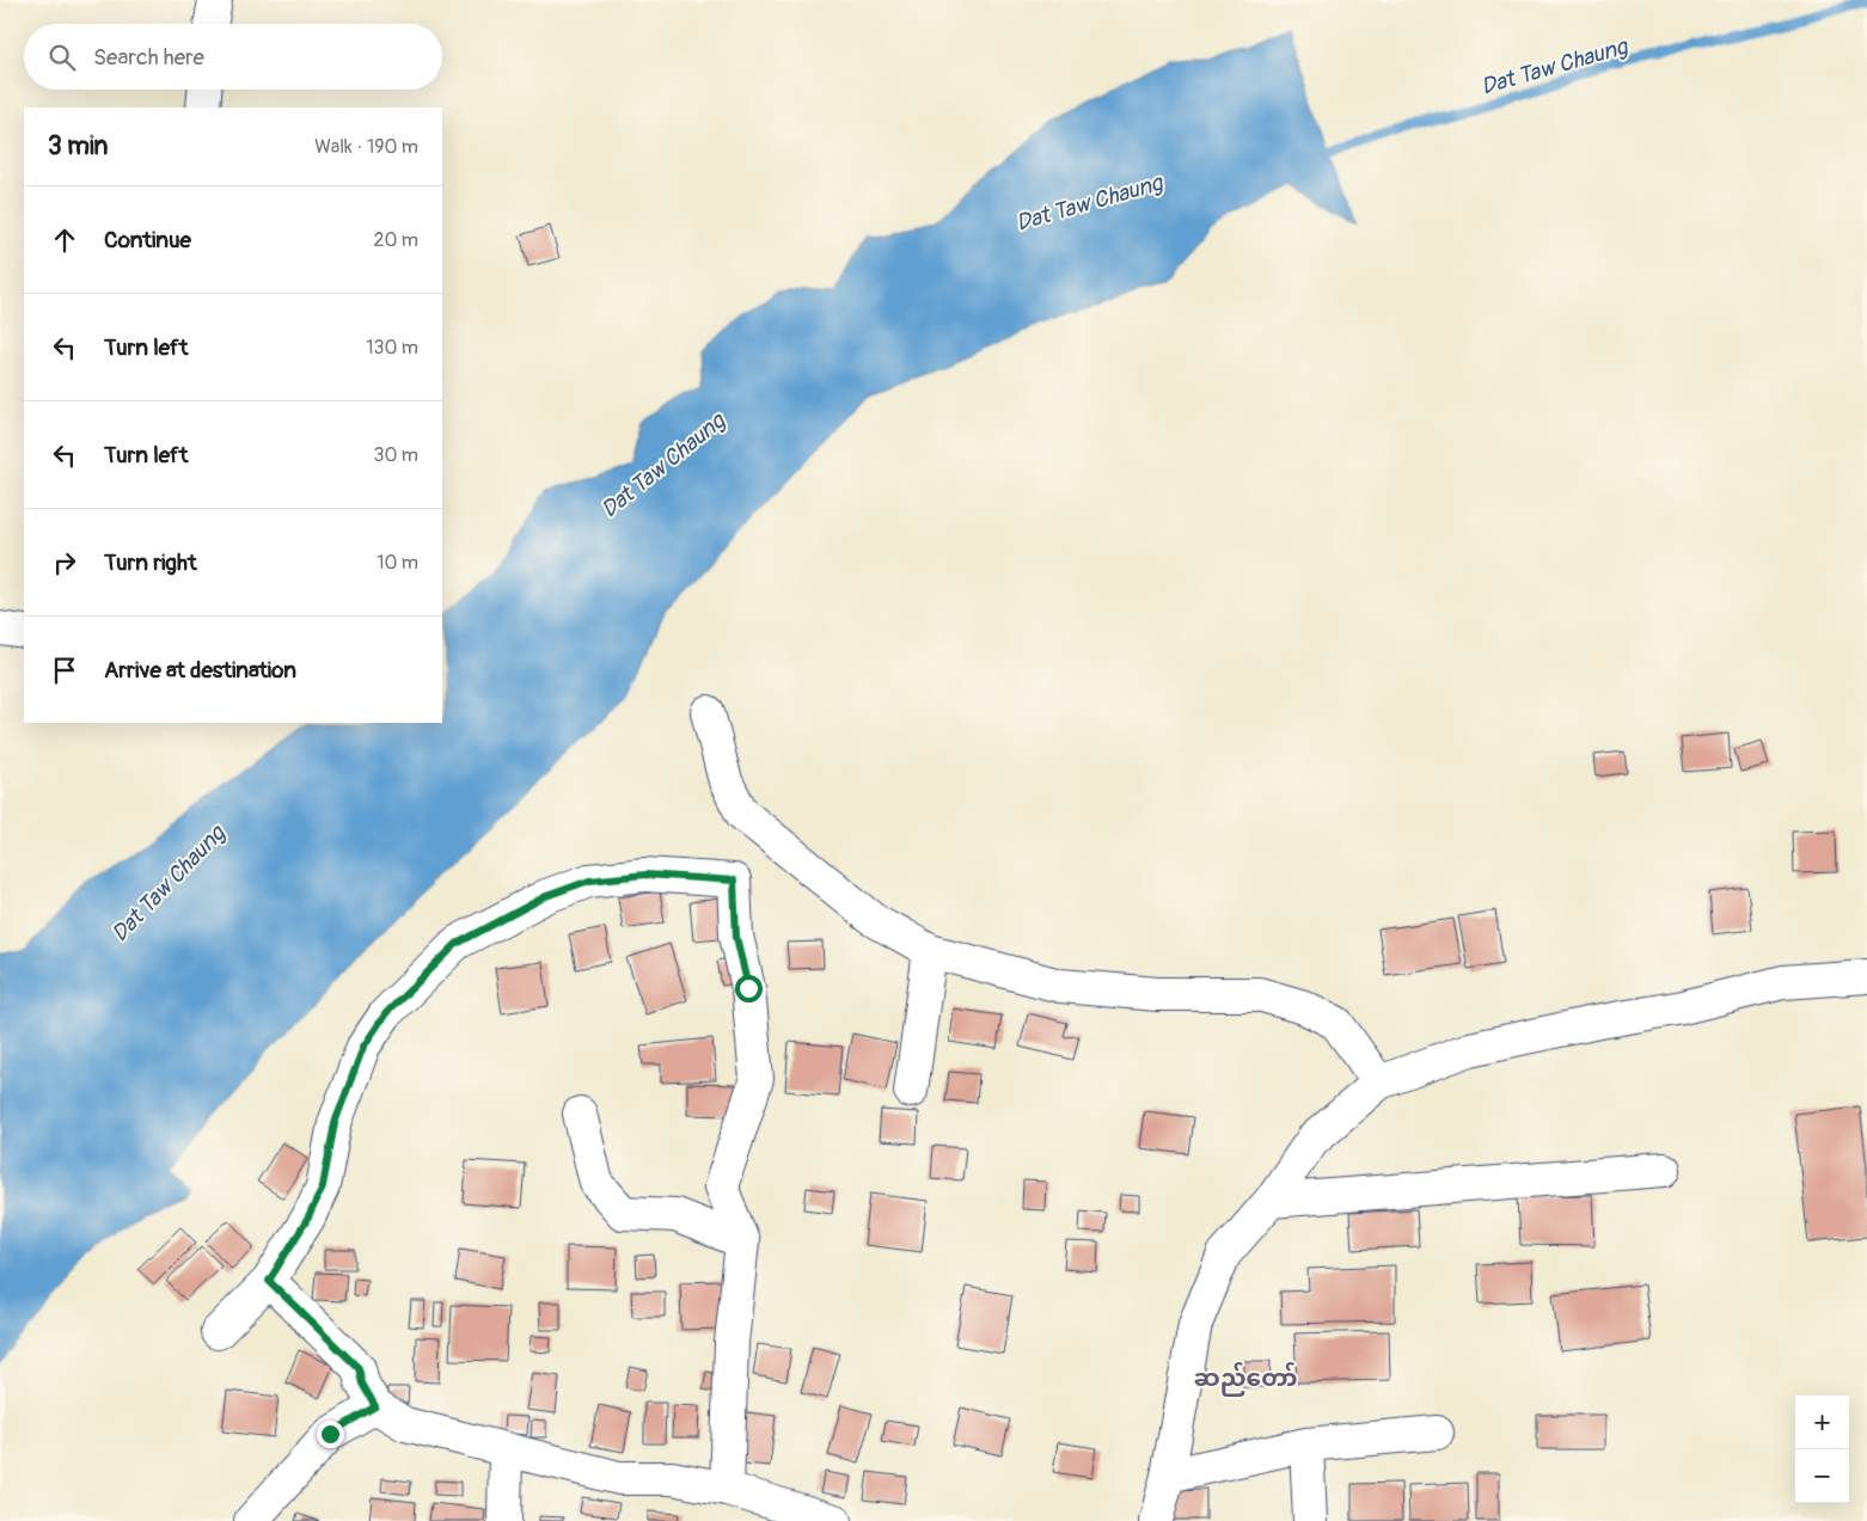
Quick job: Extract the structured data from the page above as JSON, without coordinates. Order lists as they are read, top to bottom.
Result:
{
  "districts": ["ဆည်တော်"],
  "water": ["Dat Taw Chaung"],
  "page": {
    "search": "Search here",
    "heading": ["3 min", "Walk · 190 m"],
    "list": [
      ["Continue", "20 m"],
      ["Turn left", "130 m"],
      ["Turn left", "30 m"],
      ["Turn right", "10 m"],
      "Arrive at destination"
    ],
    "map_buttons": ["+", "−"]
  }
}
